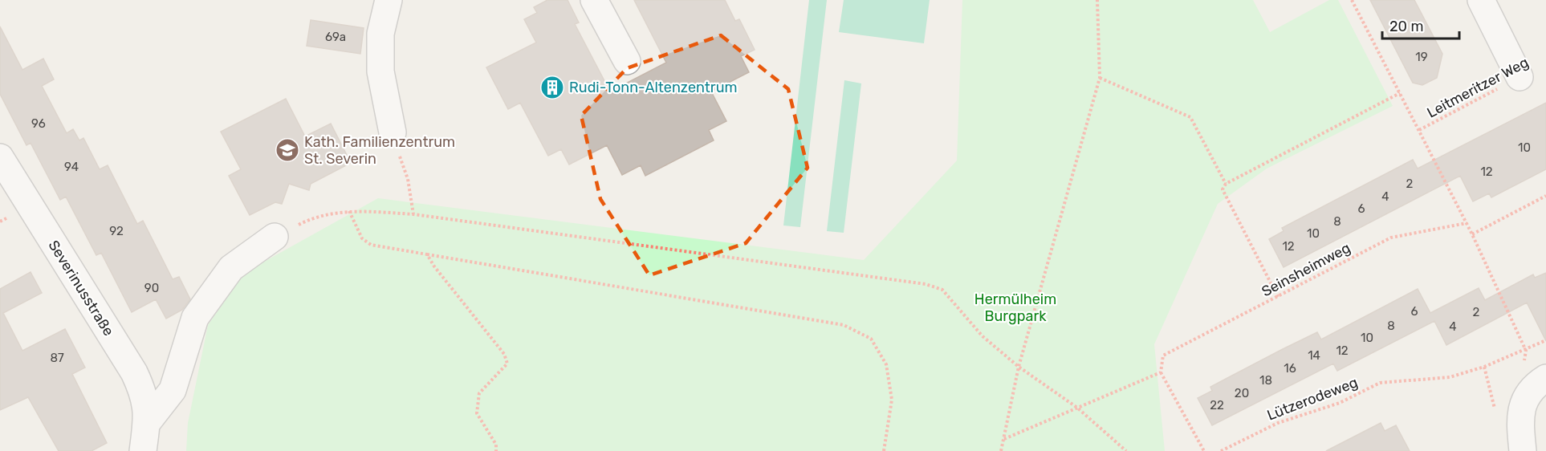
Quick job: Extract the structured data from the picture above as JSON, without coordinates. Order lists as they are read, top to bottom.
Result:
{
  "streets": {
    "street": ["Severinusstraße"],
    "path": ["Leitmeritzer Weg", "Seinsheimweg", "Lützerodeweg"]
  },
  "parks": ["Hermülheim Burgpark"],
  "places": {
    "building": ["Rudi-Tonn-Altenzentrum"],
    "school or university": ["Kath. Familienzentrum St. Severin"]
  },
  "house_numbers": [
    "69a",
    "19",
    "96",
    "10",
    "94",
    "12",
    "2",
    "4",
    "6",
    "8",
    "92",
    "10",
    "12",
    "90",
    "6",
    "2",
    "8",
    "4",
    "10",
    "12",
    "14",
    "87",
    "16",
    "18",
    "20",
    "22"
  ],
  "scale_bar": "20 m"
}
